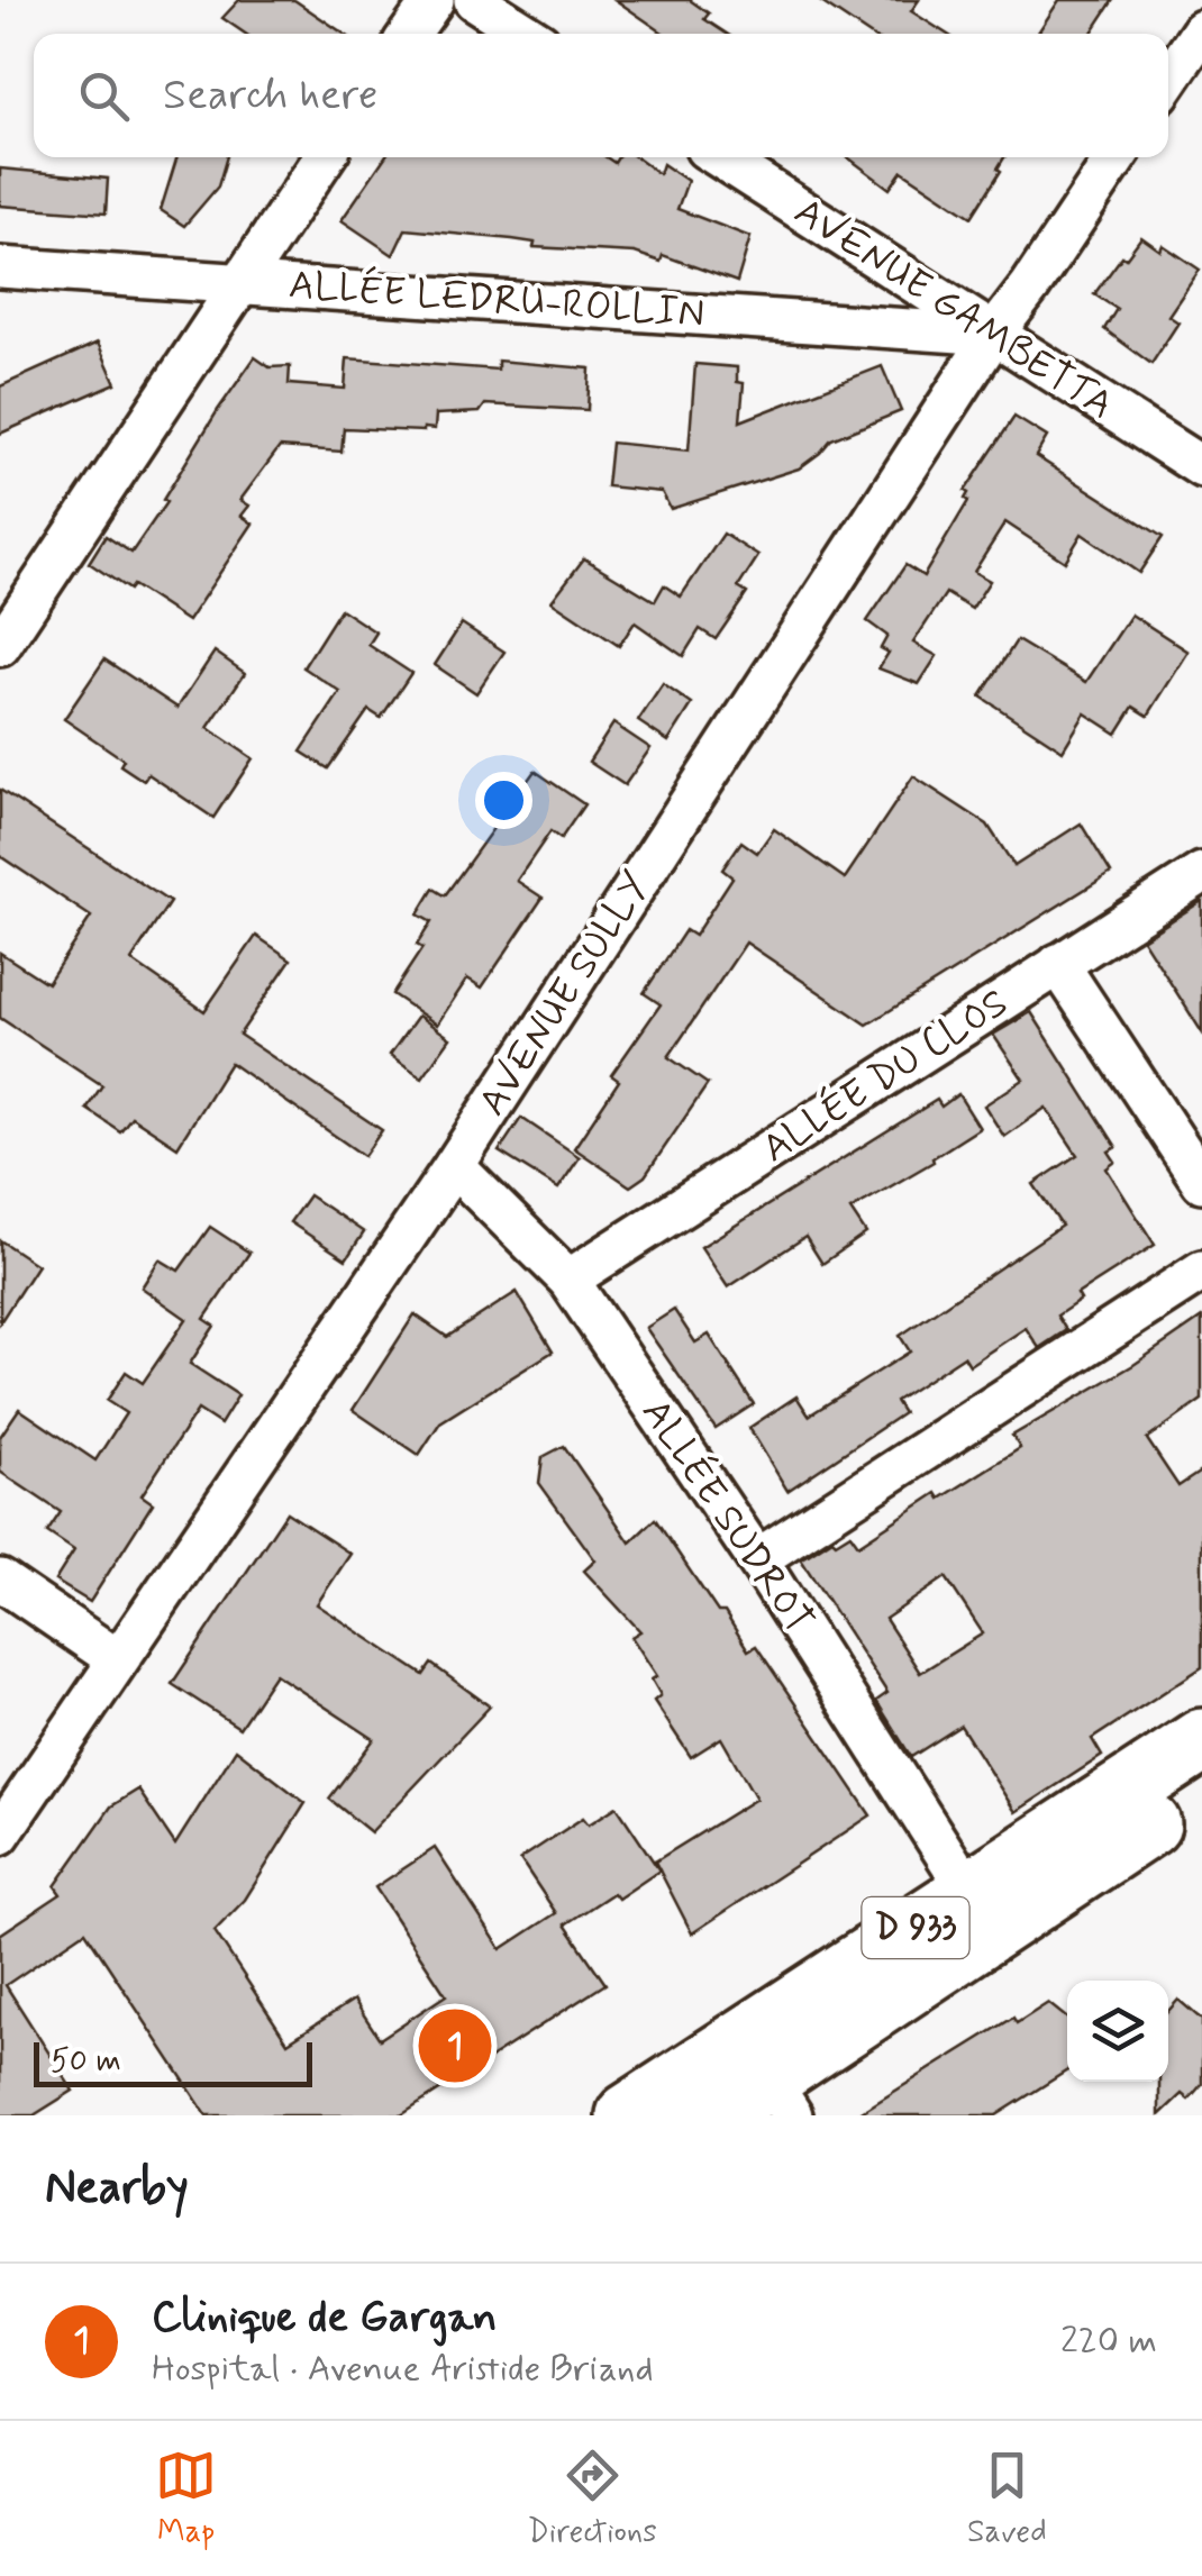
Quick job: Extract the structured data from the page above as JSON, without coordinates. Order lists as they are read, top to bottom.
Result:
{
  "streets": {
    "main road": ["D 933"],
    "street": [
      "ALLÉE LEDRU-ROLLIN",
      "AVENUE GAMBETTA",
      "AVENUE SULLY",
      "ALLÉE DU CLOS",
      "ALLÉE SUDROT"
    ]
  },
  "crossings": [
    ["ALLÉE LEDRU-ROLLIN", "AVENUE GAMBETTA"],
    ["ALLÉE LEDRU-ROLLIN", "AVENUE SULLY"],
    ["AVENUE GAMBETTA", "AVENUE SULLY"],
    ["AVENUE SULLY", "ALLÉE SUDROT"],
    ["ALLÉE DU CLOS", "ALLÉE SUDROT"],
    ["ALLÉE SUDROT", "D 933"]
  ],
  "scale_bar": "50 m",
  "page": {
    "search": "Search here",
    "pins": "1",
    "scale": "50 m",
    "heading": "Nearby",
    "list": [
      {
        "mark": "1",
        "name": "Clinique de Gargan",
        "note": "Hospital · Avenue Aristide Briand",
        "value": "220 m"
      }
    ],
    "nav": ["Map", "Directions", "Saved"]
  }
}
